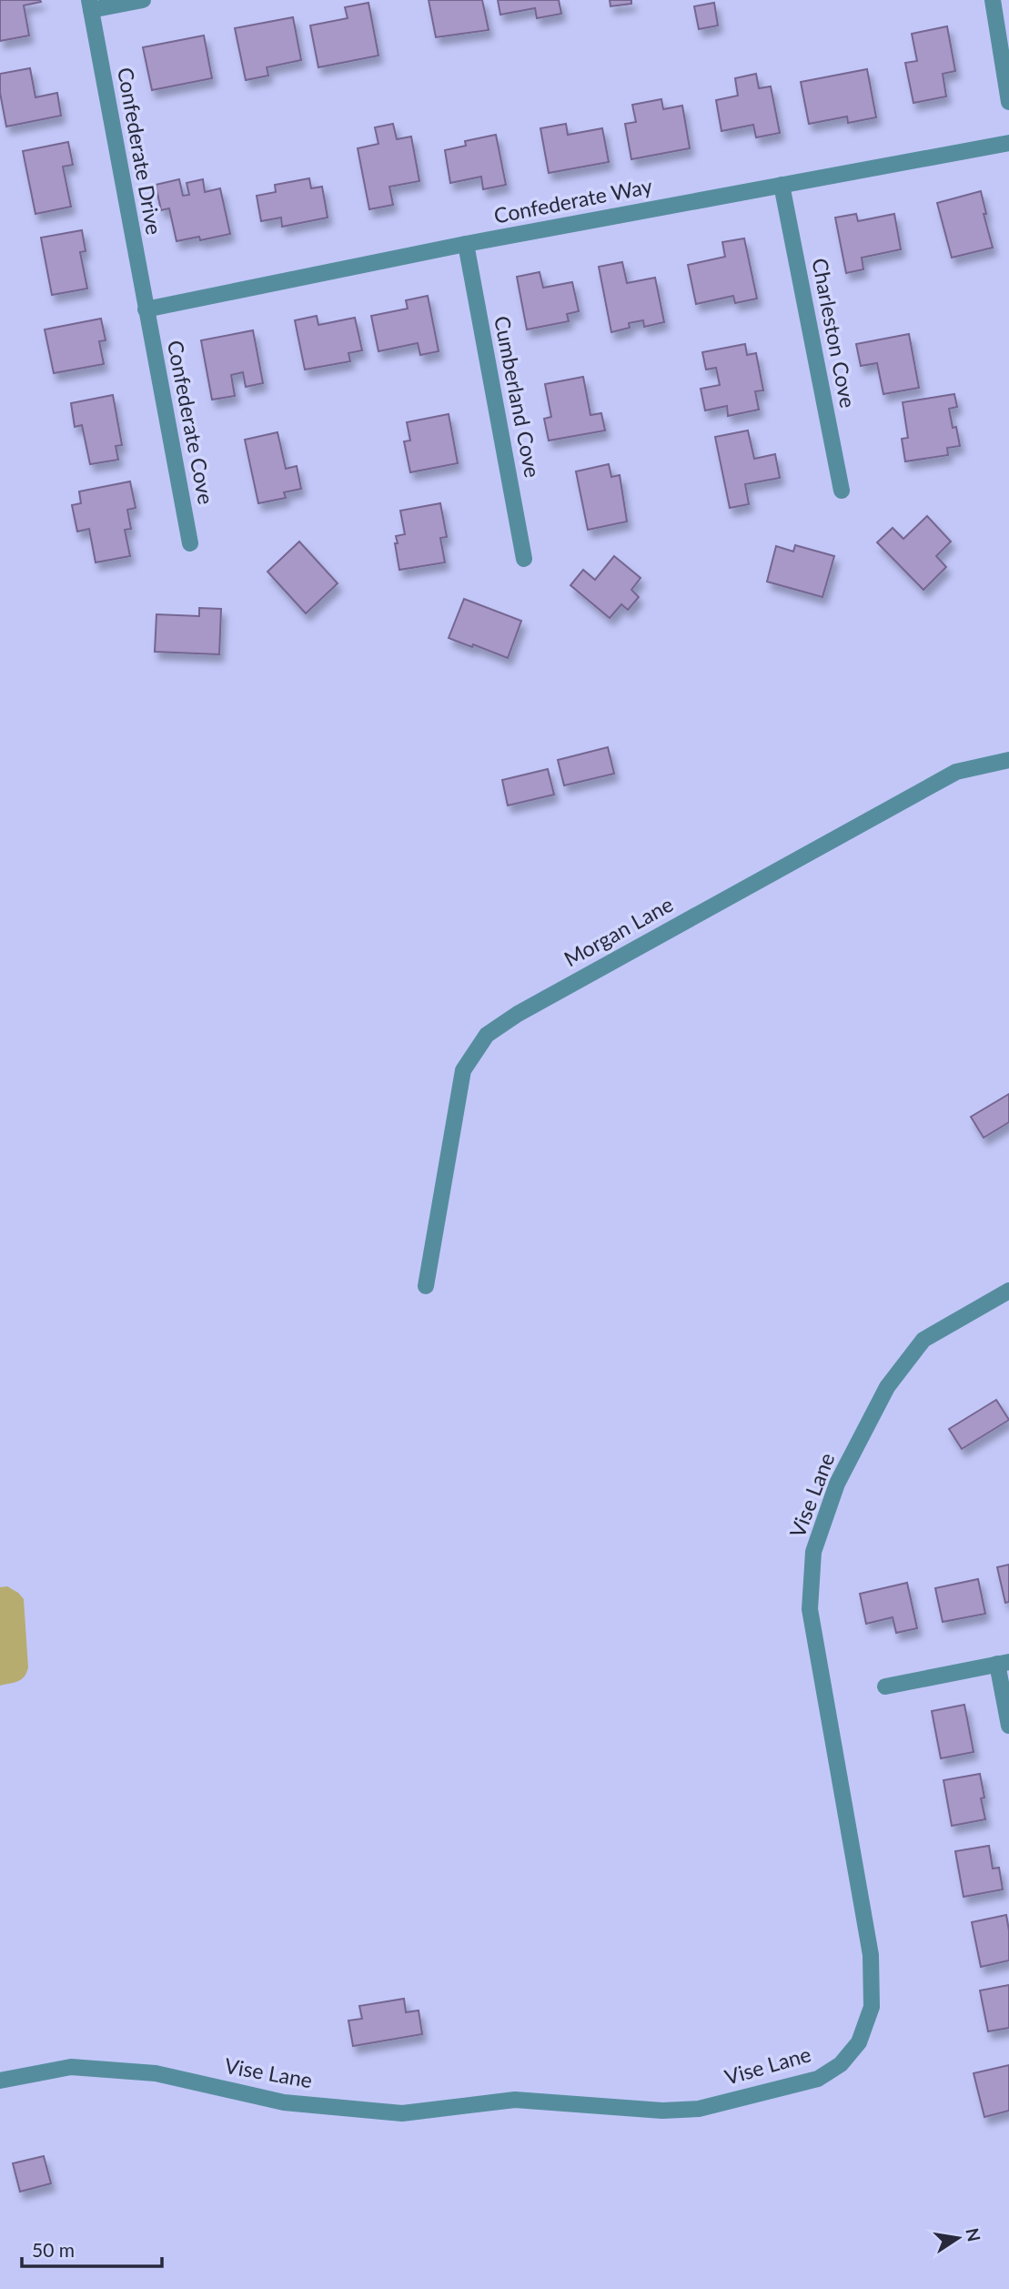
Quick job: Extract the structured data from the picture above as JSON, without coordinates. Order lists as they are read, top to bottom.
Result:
{
  "streets": {
    "street": [
      "Confederate Drive",
      "Confederate Way",
      "Charleston Cove",
      "Cumberland Cove",
      "Confederate Cove",
      "Morgan Lane",
      "Vise Lane"
    ]
  },
  "crossings": [
    ["Confederate Drive", "Confederate Way"],
    ["Confederate Drive", "Confederate Cove"],
    ["Confederate Way", "Charleston Cove"],
    ["Confederate Way", "Cumberland Cove"],
    ["Confederate Way", "Confederate Cove"]
  ],
  "scale_bar": "50 m",
  "north": "right"
}
